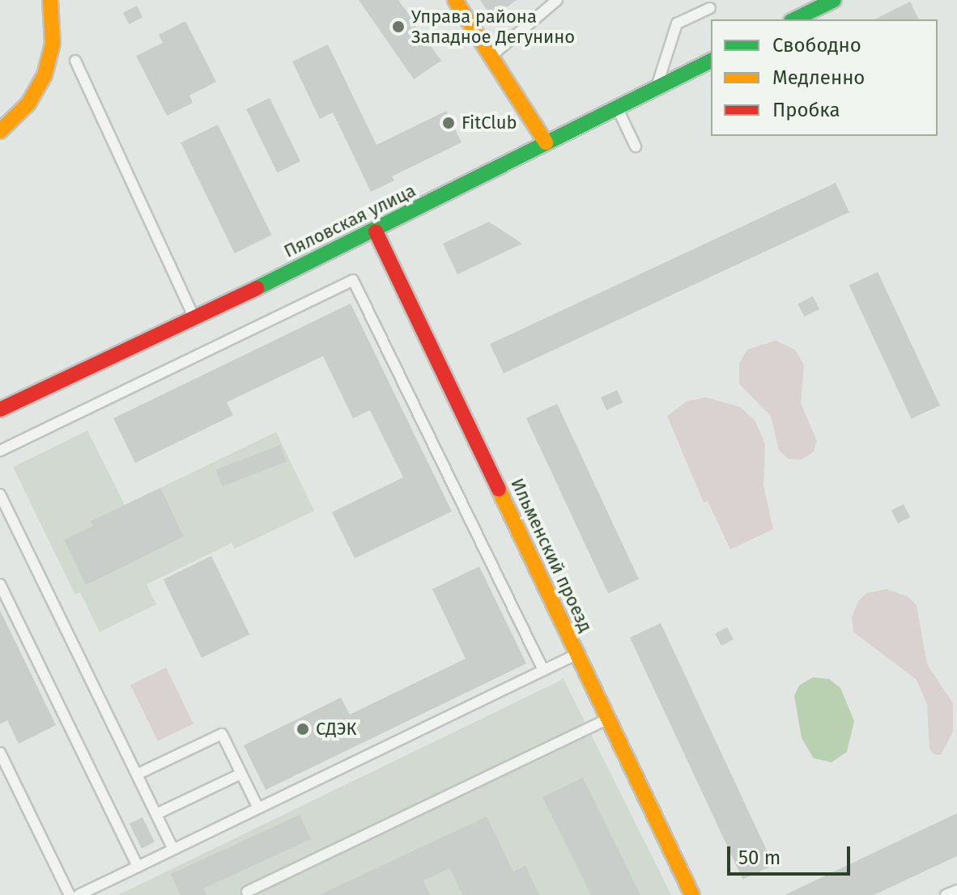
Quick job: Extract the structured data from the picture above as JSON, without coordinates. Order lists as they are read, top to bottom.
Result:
{
  "streets": {
    "street": ["Пяловская улица", "Ильменский проезд"]
  },
  "crossings": [
    ["Пяловская улица", "Ильменский проезд"]
  ],
  "places": ["Управа района Западное Дегунино", "FitClub", "СДЭК"],
  "legend": ["Свободно", "Медленно", "Пробка"],
  "scale_bar": "50 m"
}
